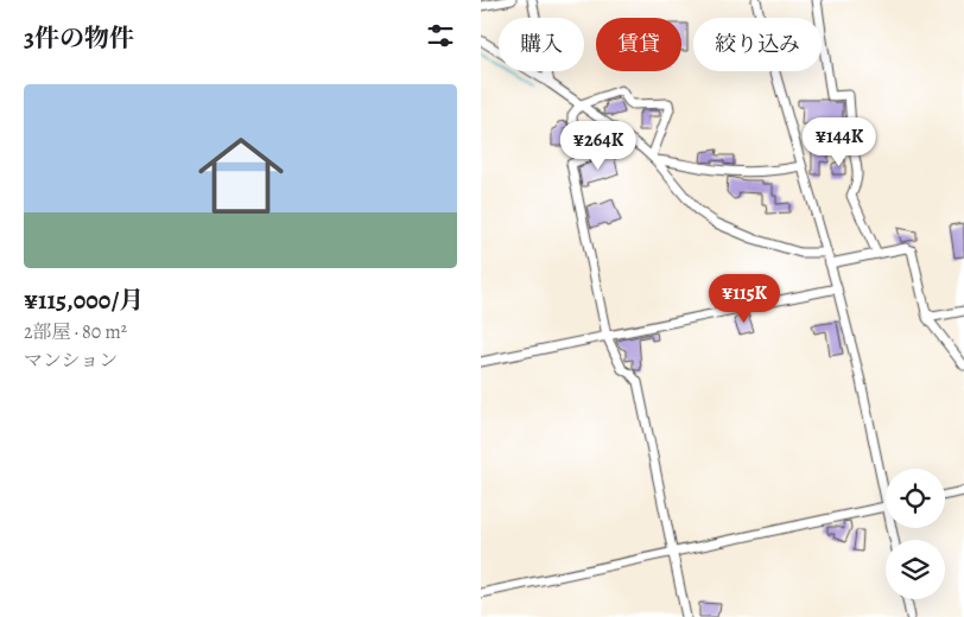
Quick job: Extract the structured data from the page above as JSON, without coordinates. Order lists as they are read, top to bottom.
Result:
{
  "page": {
    "heading": "3件の物件",
    "chip": ["購入", "賃貸", "絞り込み"],
    "list": [
      {
        "name": "¥115,000/月",
        "note": "2部屋 · 80 m² · マンション"
      }
    ],
    "price": ["¥144K", "¥264K", "¥115K"]
  }
}
